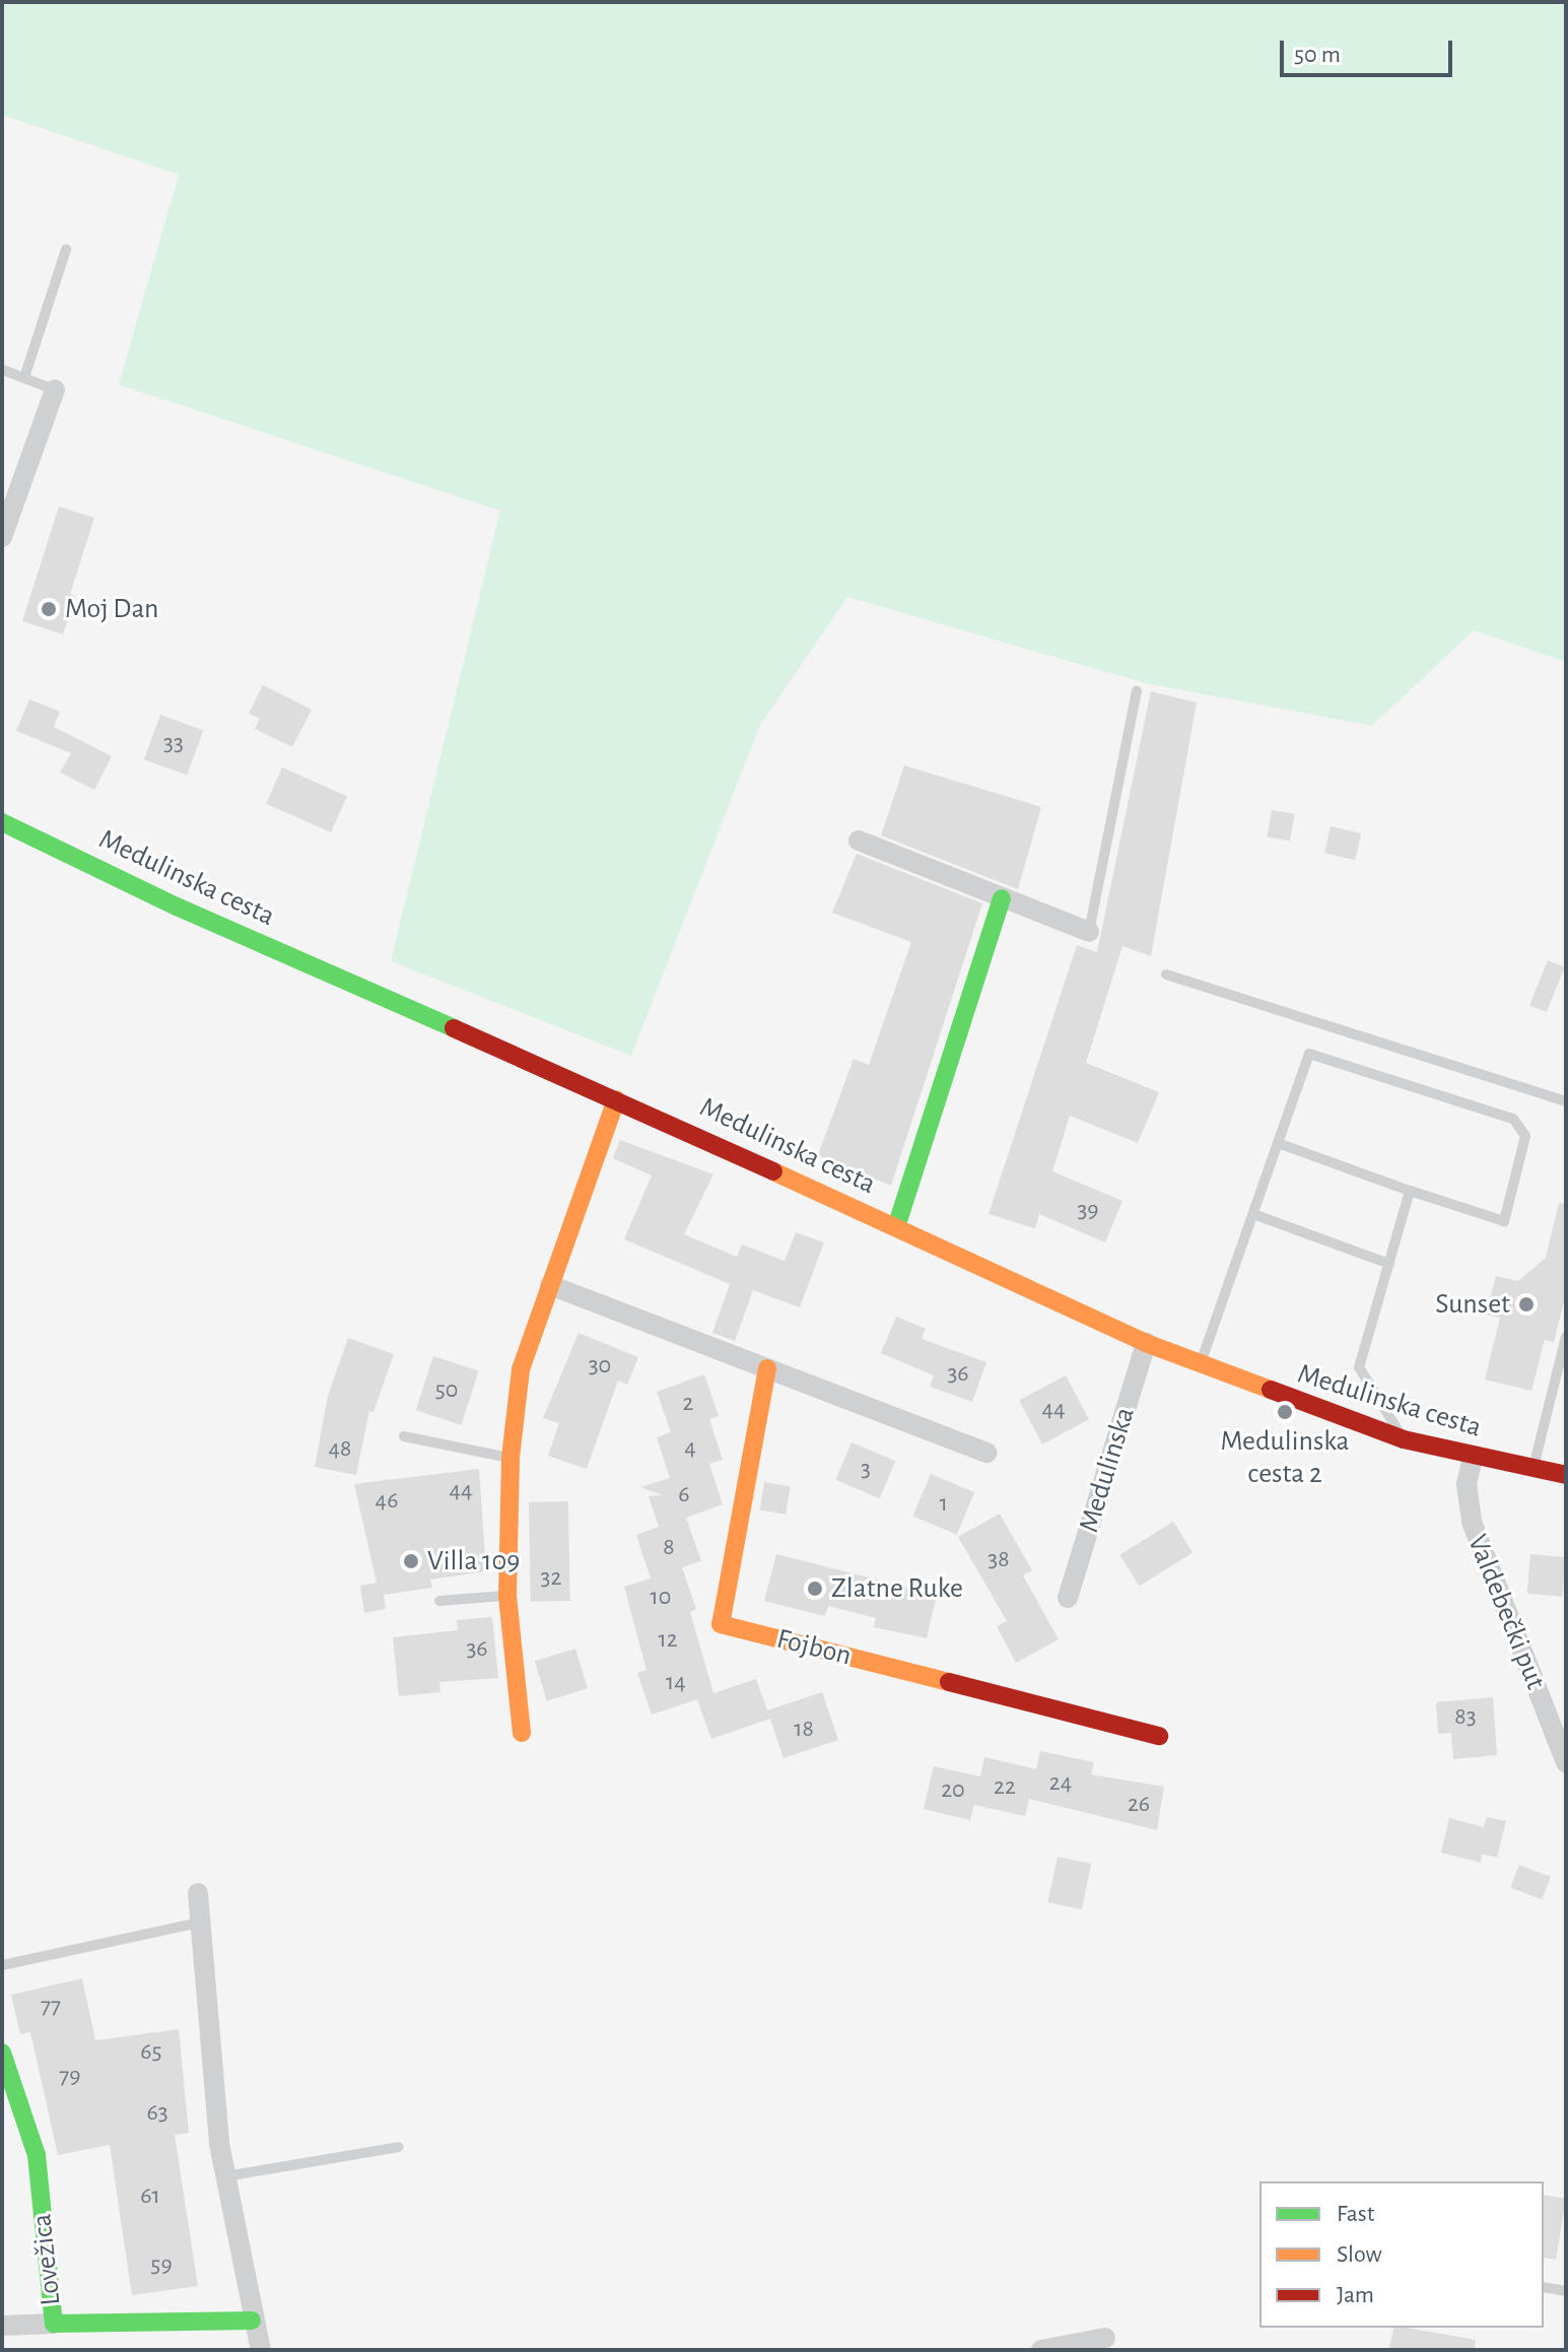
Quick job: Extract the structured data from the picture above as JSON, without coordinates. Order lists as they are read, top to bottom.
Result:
{
  "streets": {
    "street": [
      "Medulinska cesta",
      "Medulinska",
      "Valdebečki put",
      "Fojbon",
      "Lovežica"
    ]
  },
  "crossings": [
    ["Medulinska cesta", "Medulinska"],
    ["Medulinska cesta", "Valdebečki put"]
  ],
  "places": [
    "Moj Dan",
    "Sunset",
    "Medulinska cesta 2",
    "Villa 109",
    "Zlatne Ruke"
  ],
  "house_numbers": [
    "33",
    "39",
    "30",
    "36",
    "50",
    "2",
    "44",
    "4",
    "48",
    "3",
    "44",
    "6",
    "46",
    "1",
    "8",
    "38",
    "32",
    "10",
    "12",
    "36",
    "14",
    "83",
    "18",
    "24",
    "22",
    "20",
    "26",
    "77",
    "65",
    "79",
    "63",
    "61",
    "59"
  ],
  "legend": ["Fast", "Slow", "Jam"],
  "scale_bar": "50 m"
}
